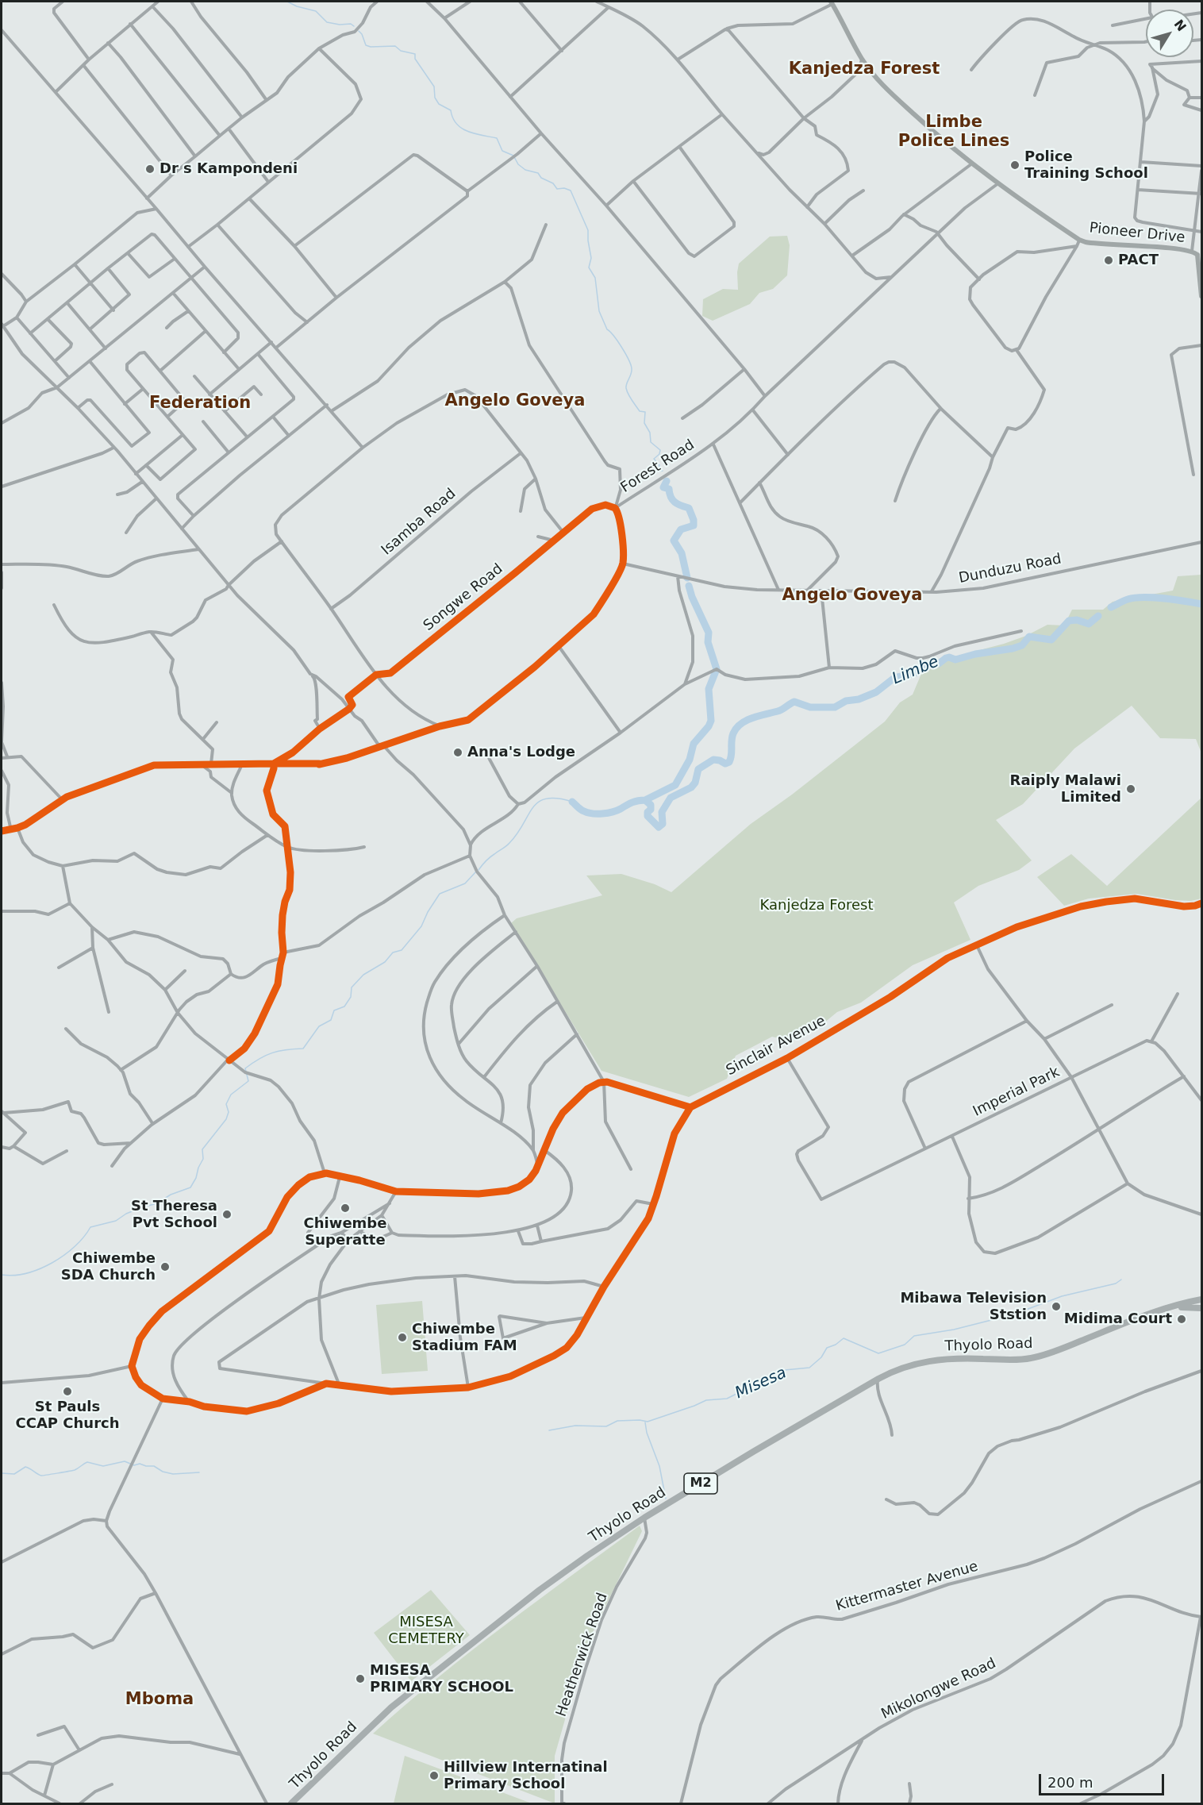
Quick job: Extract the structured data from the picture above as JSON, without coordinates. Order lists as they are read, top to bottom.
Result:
{
  "streets": {
    "highway": ["Thyolo Road", "M2"],
    "street": [
      "Pioneer Drive",
      "Forest Road",
      "Isamba Road",
      "Dunduzu Road",
      "Songwe Road",
      "Sinclair Avenue",
      "Imperial Park",
      "Kittermaster Avenue",
      "Heatherwick Road",
      "Mikolongwe Road"
    ]
  },
  "crossings": [
    ["Pioneer Drive", "Forest Road"],
    ["Forest Road", "Songwe Road"],
    ["Sinclair Avenue", "Imperial Park"],
    ["Thyolo Road", "M2"],
    ["Thyolo Road", "Heatherwick Road"]
  ],
  "districts": [
    "Kanjedza Forest",
    "Limbe Police Lines",
    "Angelo Goveya",
    "Federation",
    "Angelo Goveya",
    "Mboma"
  ],
  "water": ["Limbe", "Misesa"],
  "parks": ["Kanjedza Forest", "MISESA CEMETERY"],
  "places": [
    "Police Training School",
    "Dr s Kampondeni",
    "PACT",
    "Anna's Lodge",
    "Raiply Malawi Limited",
    "Chiwembe Superatte",
    "St Theresa Pvt School",
    "Chiwembe SDA Church",
    "Mibawa Television Ststion",
    "Midima Court",
    "Chiwembe Stadium FAM",
    "St Pauls CCAP Church",
    "MISESA PRIMARY SCHOOL",
    "Hillview Internatinal Primary School"
  ],
  "scale_bar": "200 m",
  "north": "top right"
}
